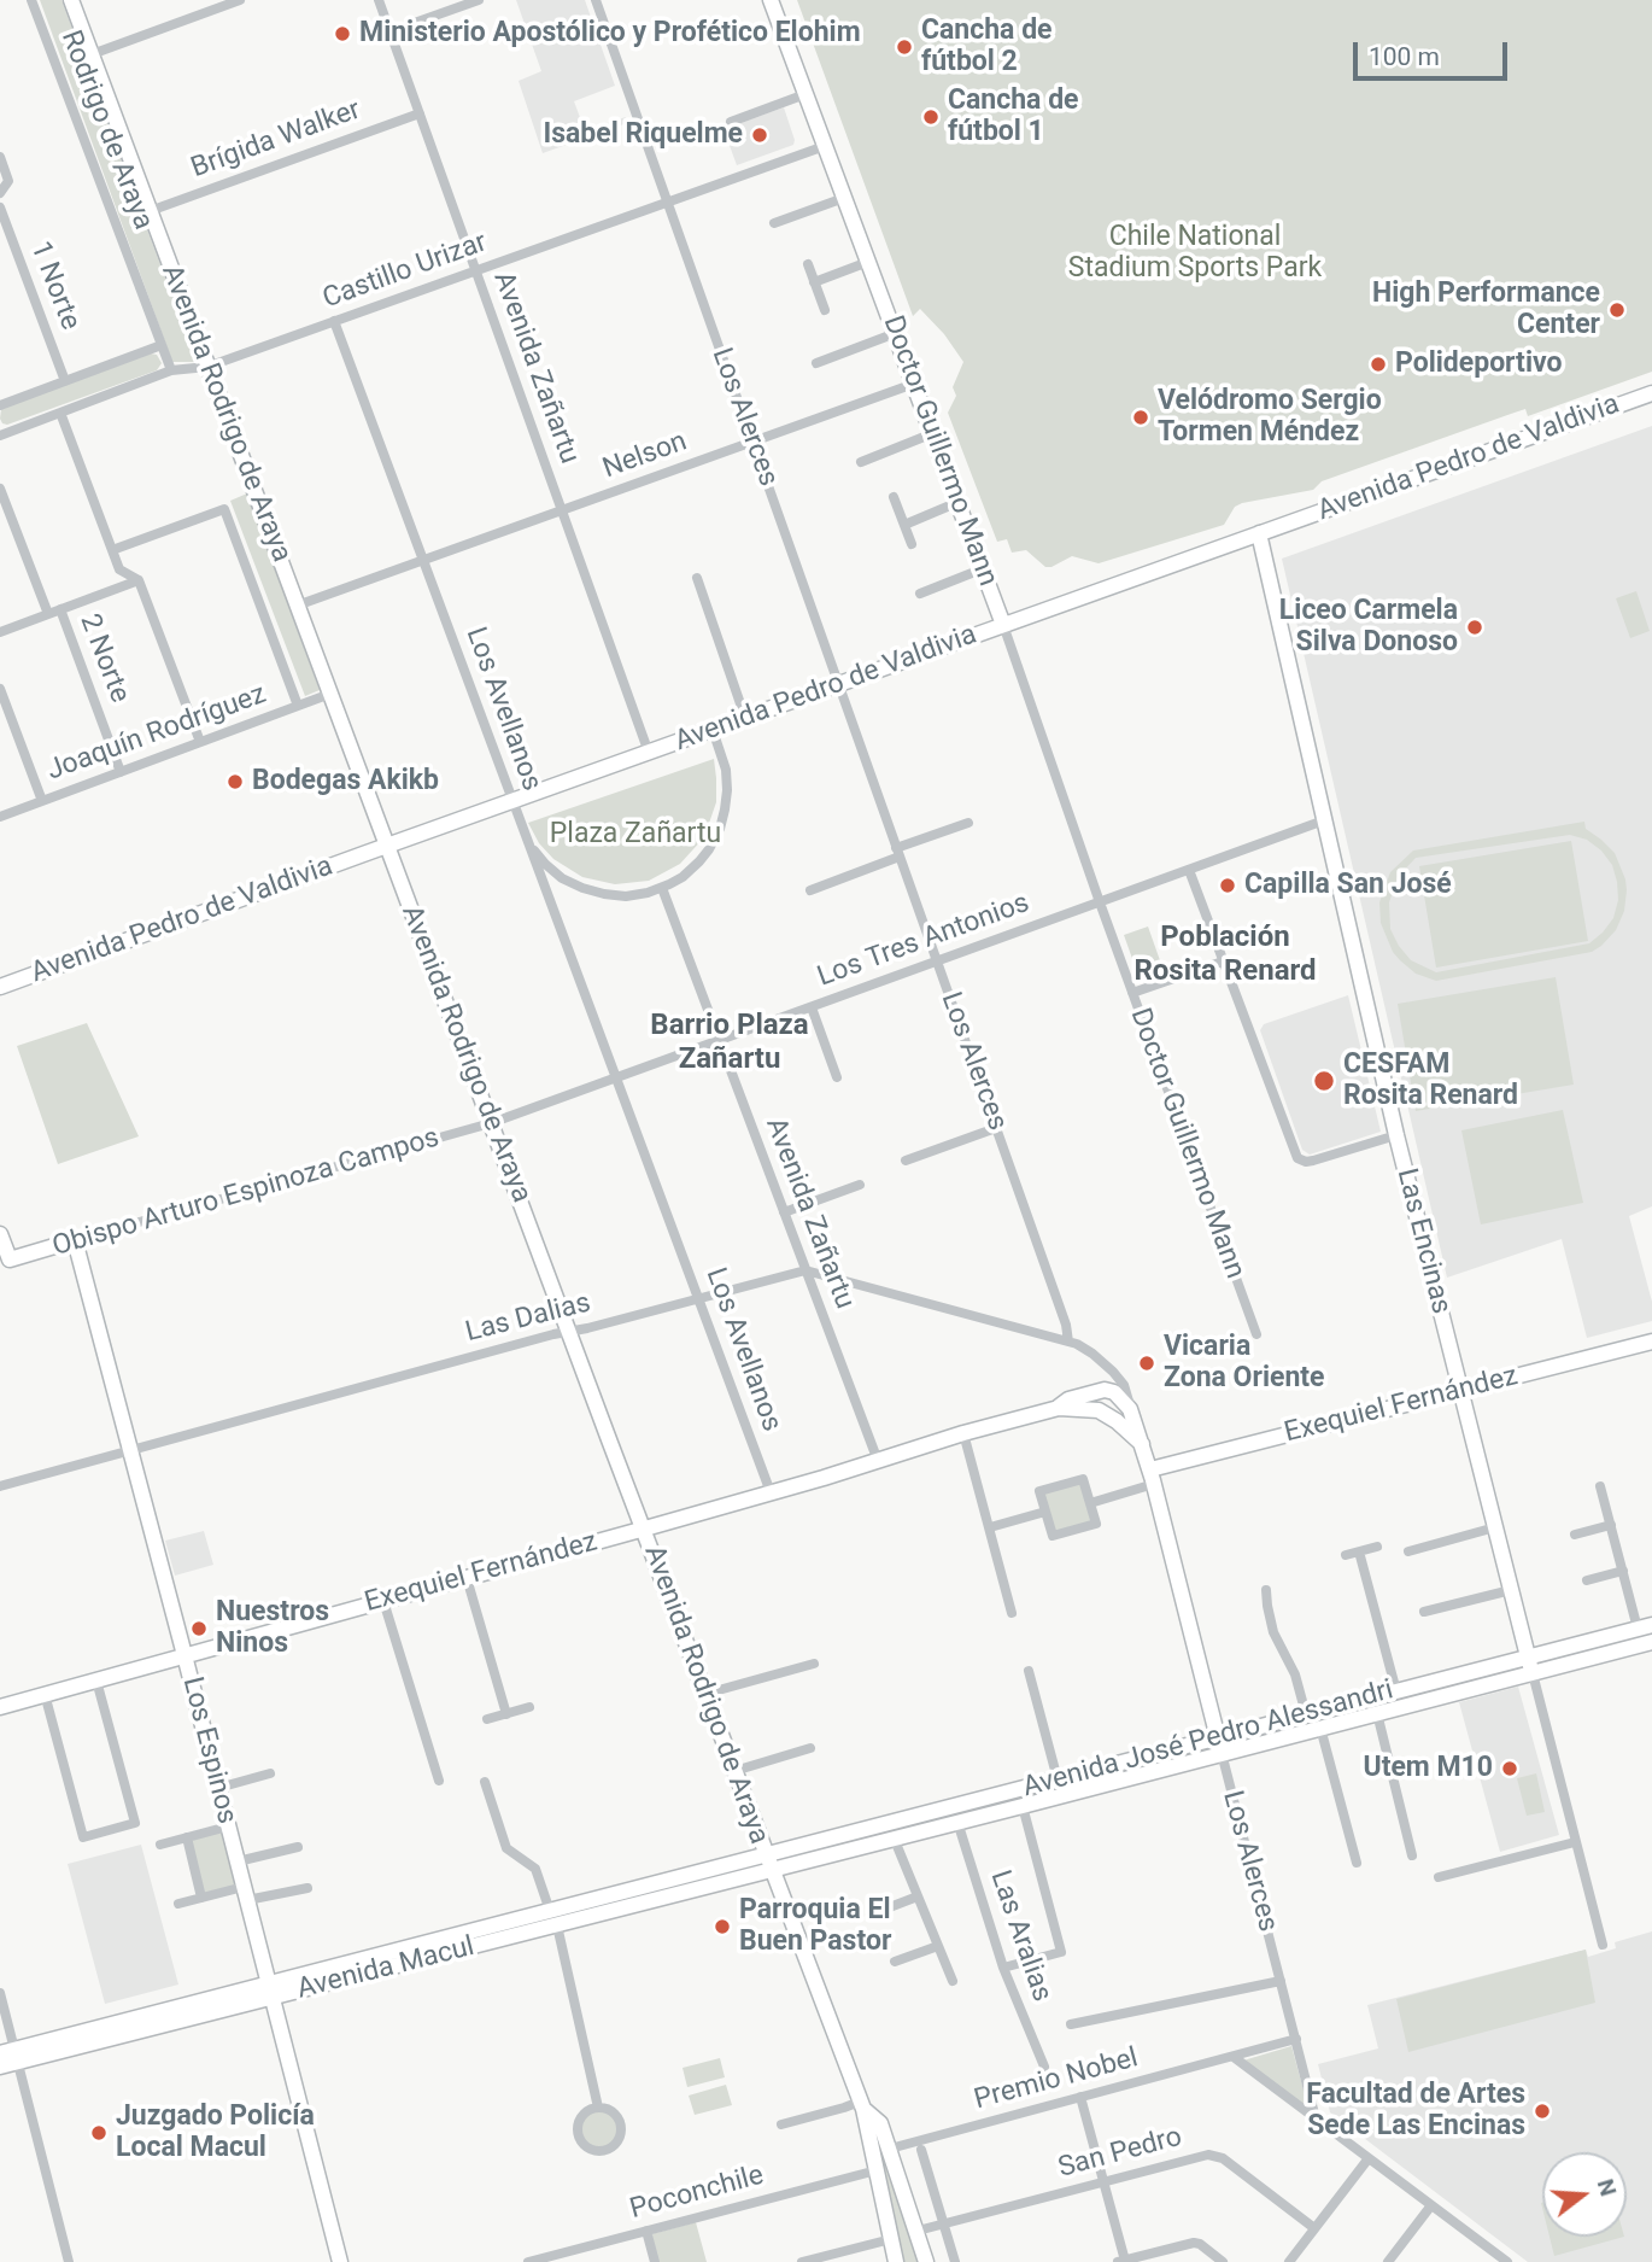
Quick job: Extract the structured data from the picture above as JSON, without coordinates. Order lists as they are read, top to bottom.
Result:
{
  "streets": {
    "main road": [
      "Avenida Rodrigo de Araya",
      "Los Alerces",
      "Doctor Guillermo Mann",
      "Avenida Pedro de Valdivia",
      "Obispo Arturo Espinoza Campos",
      "Las Encinas",
      "Exequiel Fernández",
      "Avenida José Pedro Alessandri",
      "Los Espinos",
      "Avenida Macul"
    ],
    "street": [
      "Rodrigo de Araya",
      "Brígida Walker",
      "Castillo Urizar",
      "1 Norte",
      "Avenida Zañartu",
      "Nelson",
      "2 Norte",
      "Los Avellanos",
      "Joaquín Rodríguez",
      "Los Tres Antonios",
      "Las Dalias",
      "Las Aralias",
      "Premio Nobel",
      "San Pedro",
      "Poconchile"
    ]
  },
  "crossings": [
    ["Rodrigo de Araya", "Castillo Urizar"],
    ["Brígida Walker", "Avenida Zañartu"],
    ["Brígida Walker", "Avenida Rodrigo de Araya"],
    ["Castillo Urizar", "Avenida Zañartu"],
    ["Castillo Urizar", "Avenida Rodrigo de Araya"],
    ["Castillo Urizar", "Los Alerces"],
    ["Castillo Urizar", "Doctor Guillermo Mann"],
    ["Castillo Urizar", "Los Avellanos"],
    ["Avenida Zañartu", "Nelson"],
    ["Avenida Zañartu", "Avenida Pedro de Valdivia"],
    ["Avenida Zañartu", "Los Tres Antonios"],
    ["Avenida Zañartu", "Las Dalias"],
    ["Avenida Zañartu", "Exequiel Fernández"],
    ["Avenida Rodrigo de Araya", "Nelson"],
    ["Avenida Rodrigo de Araya", "Avenida Pedro de Valdivia"],
    ["Avenida Rodrigo de Araya", "Joaquín Rodríguez"],
    ["Avenida Rodrigo de Araya", "Los Tres Antonios"],
    ["Avenida Rodrigo de Araya", "Obispo Arturo Espinoza Campos"],
    ["Avenida Rodrigo de Araya", "Las Dalias"],
    ["Avenida Rodrigo de Araya", "Exequiel Fernández"],
    ["Avenida Rodrigo de Araya", "Avenida José Pedro Alessandri"],
    ["Avenida Rodrigo de Araya", "Avenida Macul"],
    ["Avenida Rodrigo de Araya", "Premio Nobel"],
    ["Avenida Rodrigo de Araya", "San Pedro"],
    ["Avenida Rodrigo de Araya", "Poconchile"],
    ["Los Alerces", "Nelson"],
    ["Los Alerces", "Avenida Pedro de Valdivia"],
    ["Los Alerces", "Los Tres Antonios"],
    ["Los Alerces", "Las Dalias"],
    ["Los Alerces", "Exequiel Fernández"],
    ["Los Alerces", "Avenida José Pedro Alessandri"],
    ["Los Alerces", "Premio Nobel"],
    ["Doctor Guillermo Mann", "Nelson"],
    ["Doctor Guillermo Mann", "Avenida Pedro de Valdivia"],
    ["Doctor Guillermo Mann", "Los Tres Antonios"],
    ["Nelson", "Los Avellanos"],
    ["Avenida Pedro de Valdivia", "Los Avellanos"],
    ["Avenida Pedro de Valdivia", "Las Encinas"],
    ["2 Norte", "Joaquín Rodríguez"],
    ["Los Avellanos", "Los Tres Antonios"],
    ["Los Avellanos", "Las Dalias"],
    ["Los Avellanos", "Exequiel Fernández"],
    ["Los Tres Antonios", "Obispo Arturo Espinoza Campos"],
    ["Los Tres Antonios", "Las Encinas"],
    ["Obispo Arturo Espinoza Campos", "Los Espinos"],
    ["Las Encinas", "Exequiel Fernández"],
    ["Las Encinas", "Avenida José Pedro Alessandri"],
    ["Las Dalias", "Los Espinos"],
    ["Exequiel Fernández", "Los Espinos"],
    ["Avenida José Pedro Alessandri", "Las Aralias"],
    ["Avenida José Pedro Alessandri", "Avenida Macul"],
    ["Los Espinos", "Avenida Macul"]
  ],
  "districts": ["Población Rosita Renard", "Barrio Plaza Zañartu"],
  "parks": ["Chile National Stadium Sports Park", "Plaza Zañartu"],
  "places": [
    "Ministerio Apostólico y Profético Elohim",
    "Cancha de fútbol 2",
    "Cancha de fútbol 1",
    "Isabel Riquelme",
    "High Performance Center",
    "Polideportivo",
    "Velódromo Sergio Tormen Méndez",
    "Liceo Carmela Silva Donoso",
    "Bodegas Akikb",
    "Capilla San José",
    "CESFAM Rosita Renard",
    "Vicaria Zona Oriente",
    "Nuestros Ninos",
    "Utem M10",
    "Parroquia El Buen Pastor",
    "Facultad de Artes Sede Las Encinas",
    "Juzgado Policía Local Macul"
  ],
  "scale_bar": "100 m",
  "north": "right"
}
